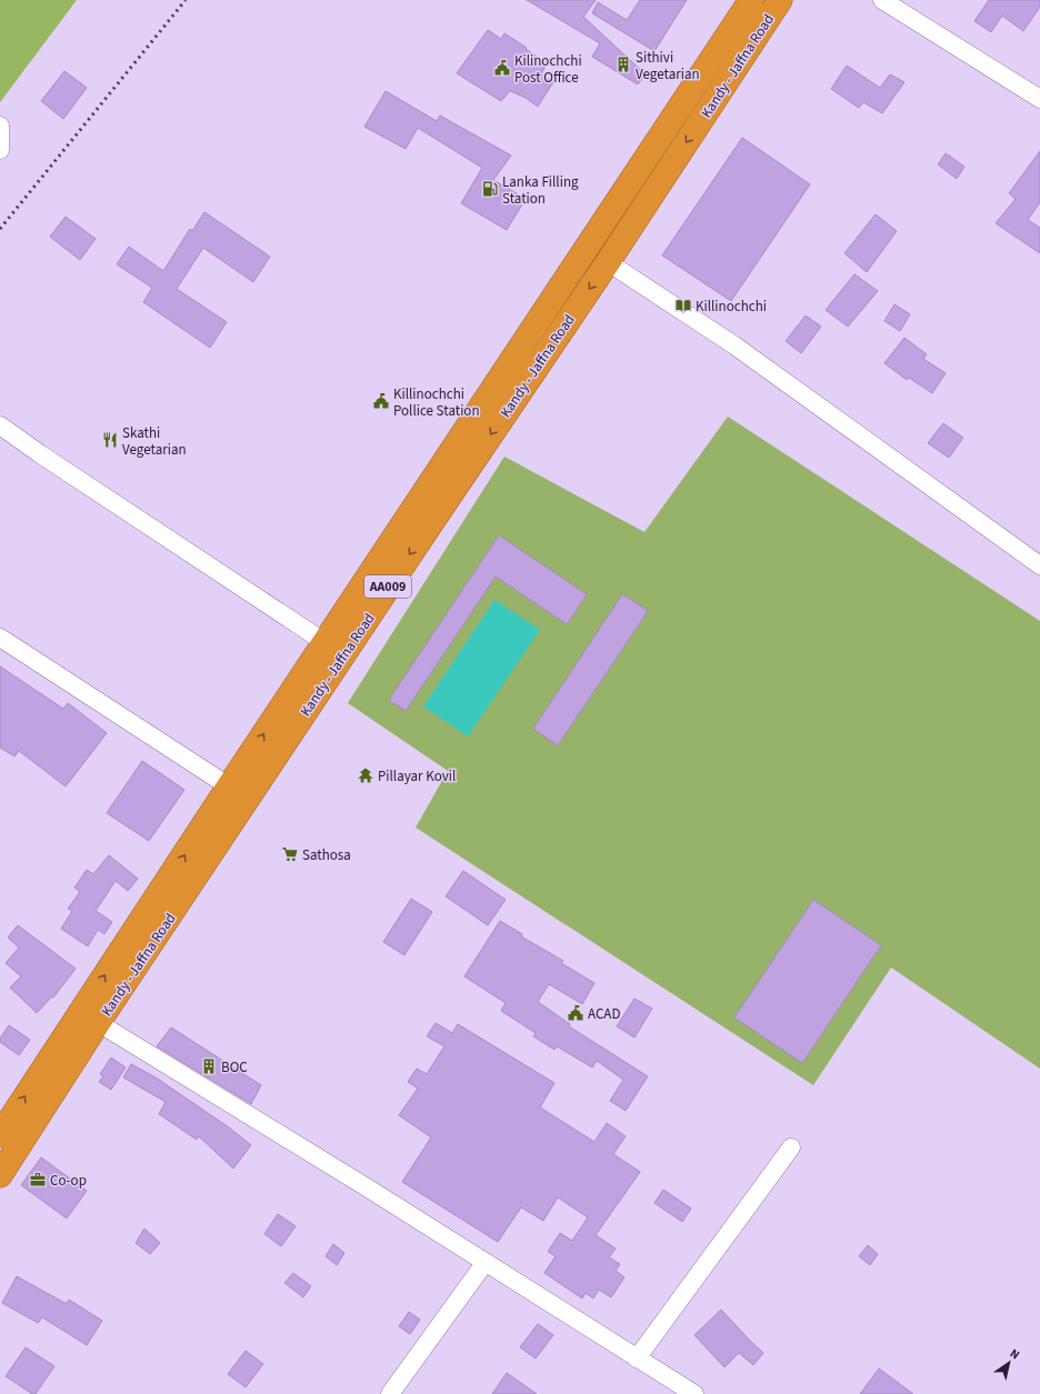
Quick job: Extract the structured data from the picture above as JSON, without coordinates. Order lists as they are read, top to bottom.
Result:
{
  "streets": {
    "highway": ["Kandy - Jaffna Road", "AA009"]
  },
  "places": {
    "building": ["Sithivi Vegetarian", "BOC"],
    "public building": ["Kilinochchi Post Office", "Killinochchi Pollice Station", "ACAD"],
    "fuel station": ["Lanka Filling Station"],
    "library": ["Killinochchi"],
    "restaurant": ["Skathi Vegetarian"],
    "temple": ["Pillayar Kovil"],
    "supermarket": ["Sathosa"],
    "office": ["Co-op"]
  },
  "north": "top right"
}
